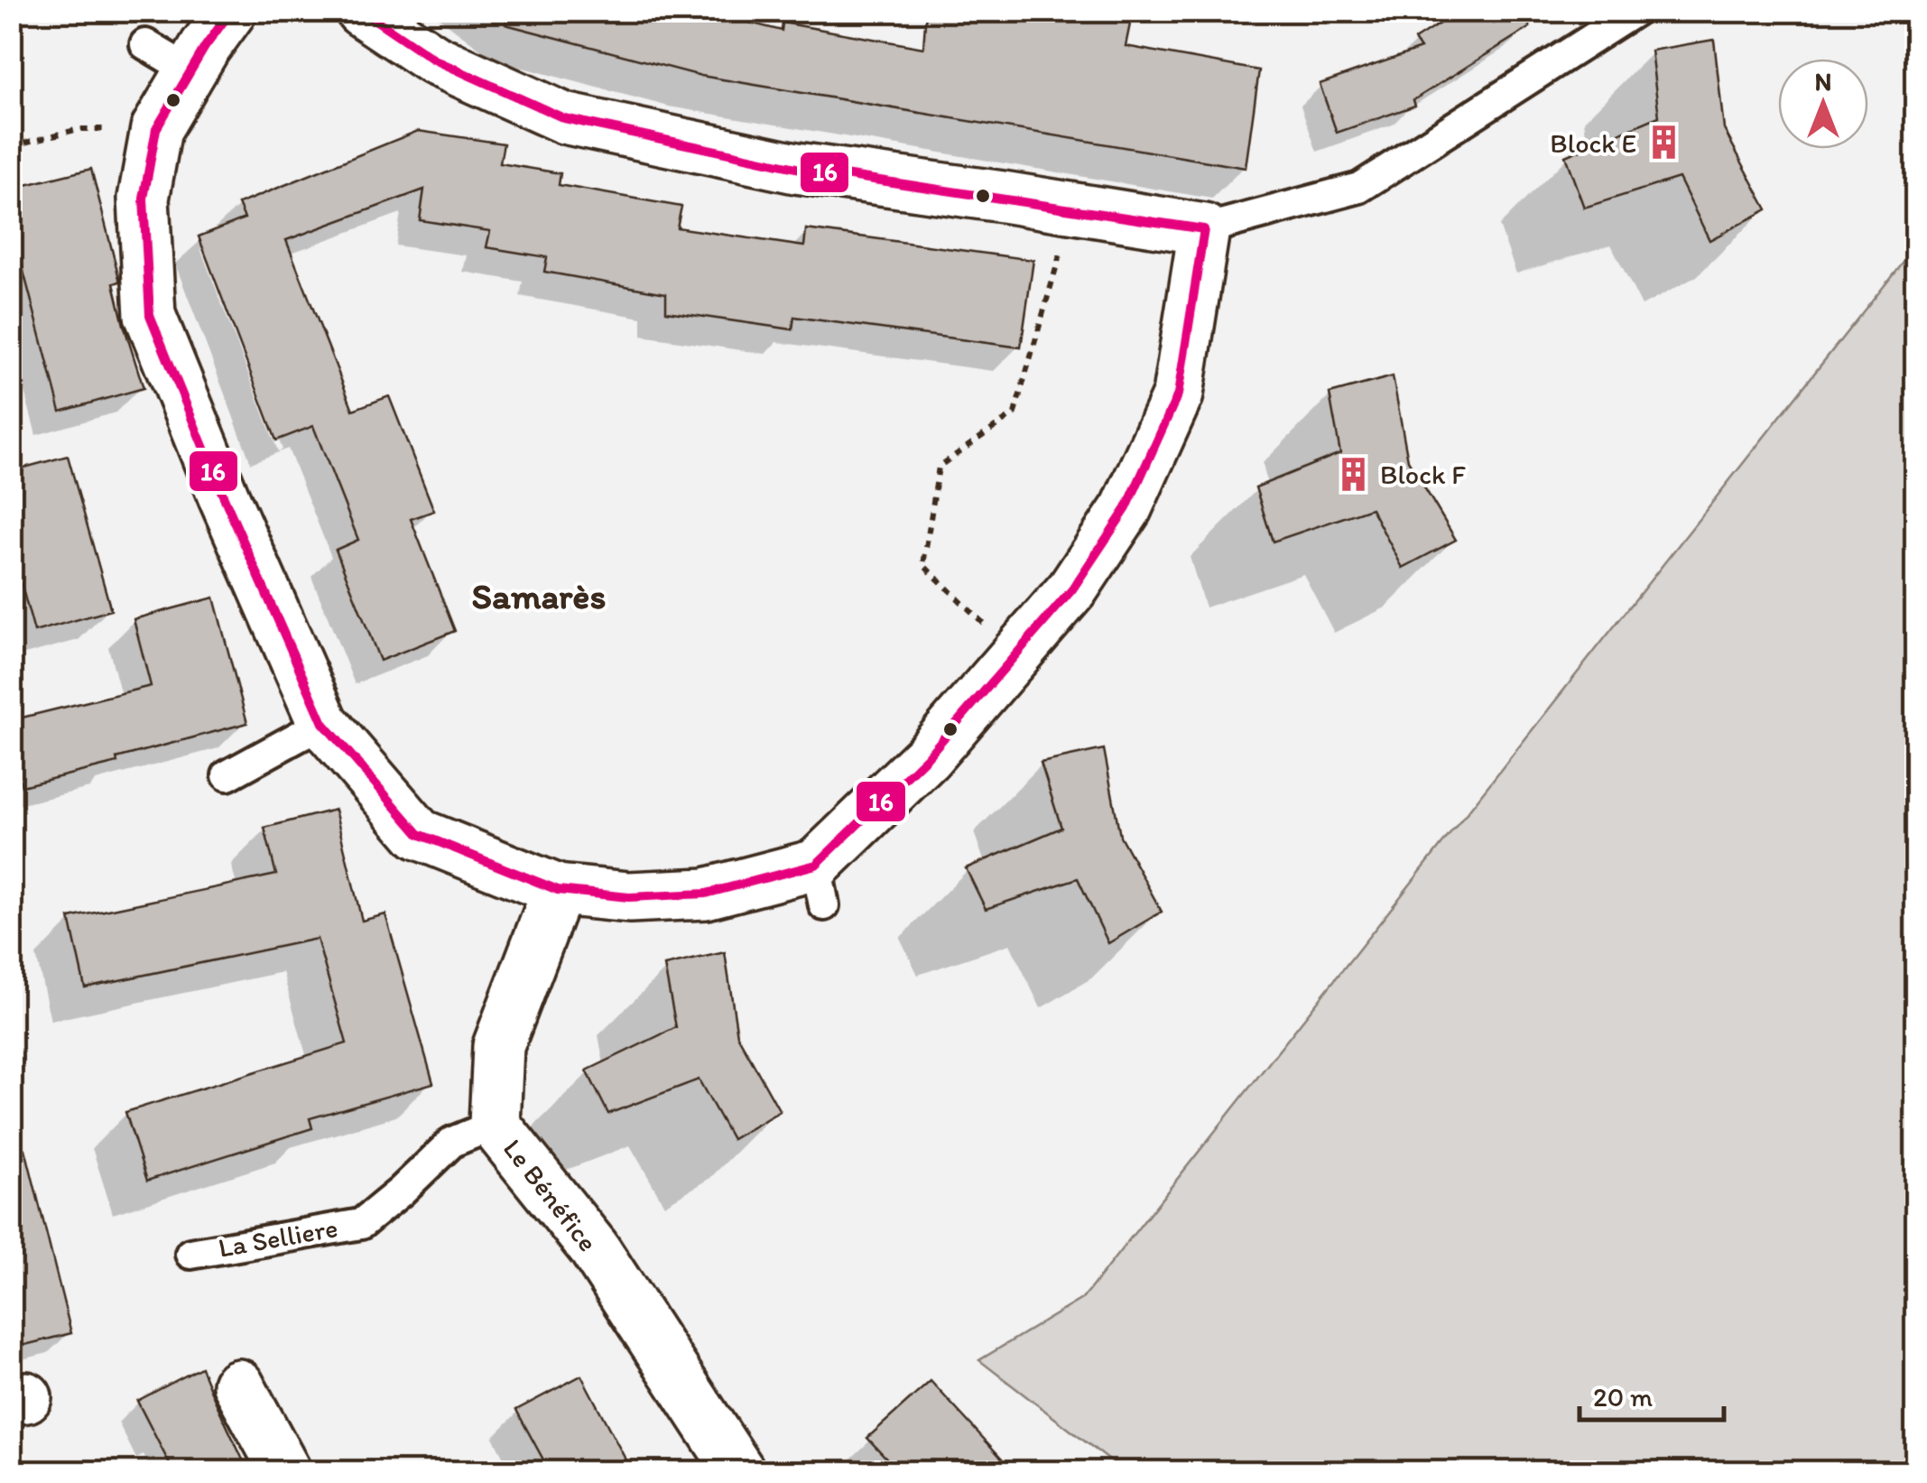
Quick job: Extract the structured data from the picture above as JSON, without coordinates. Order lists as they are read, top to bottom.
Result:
{
  "streets": {
    "street": ["Le Bénéfice"],
    "lane": ["La Selliere"]
  },
  "crossings": [
    ["Le Bénéfice", "La Selliere"]
  ],
  "districts": ["Samarès"],
  "places": {
    "building": ["Block E", "Block F"]
  },
  "lines": ["transit line 16"],
  "scale_bar": "20 m",
  "north": "top"
}
